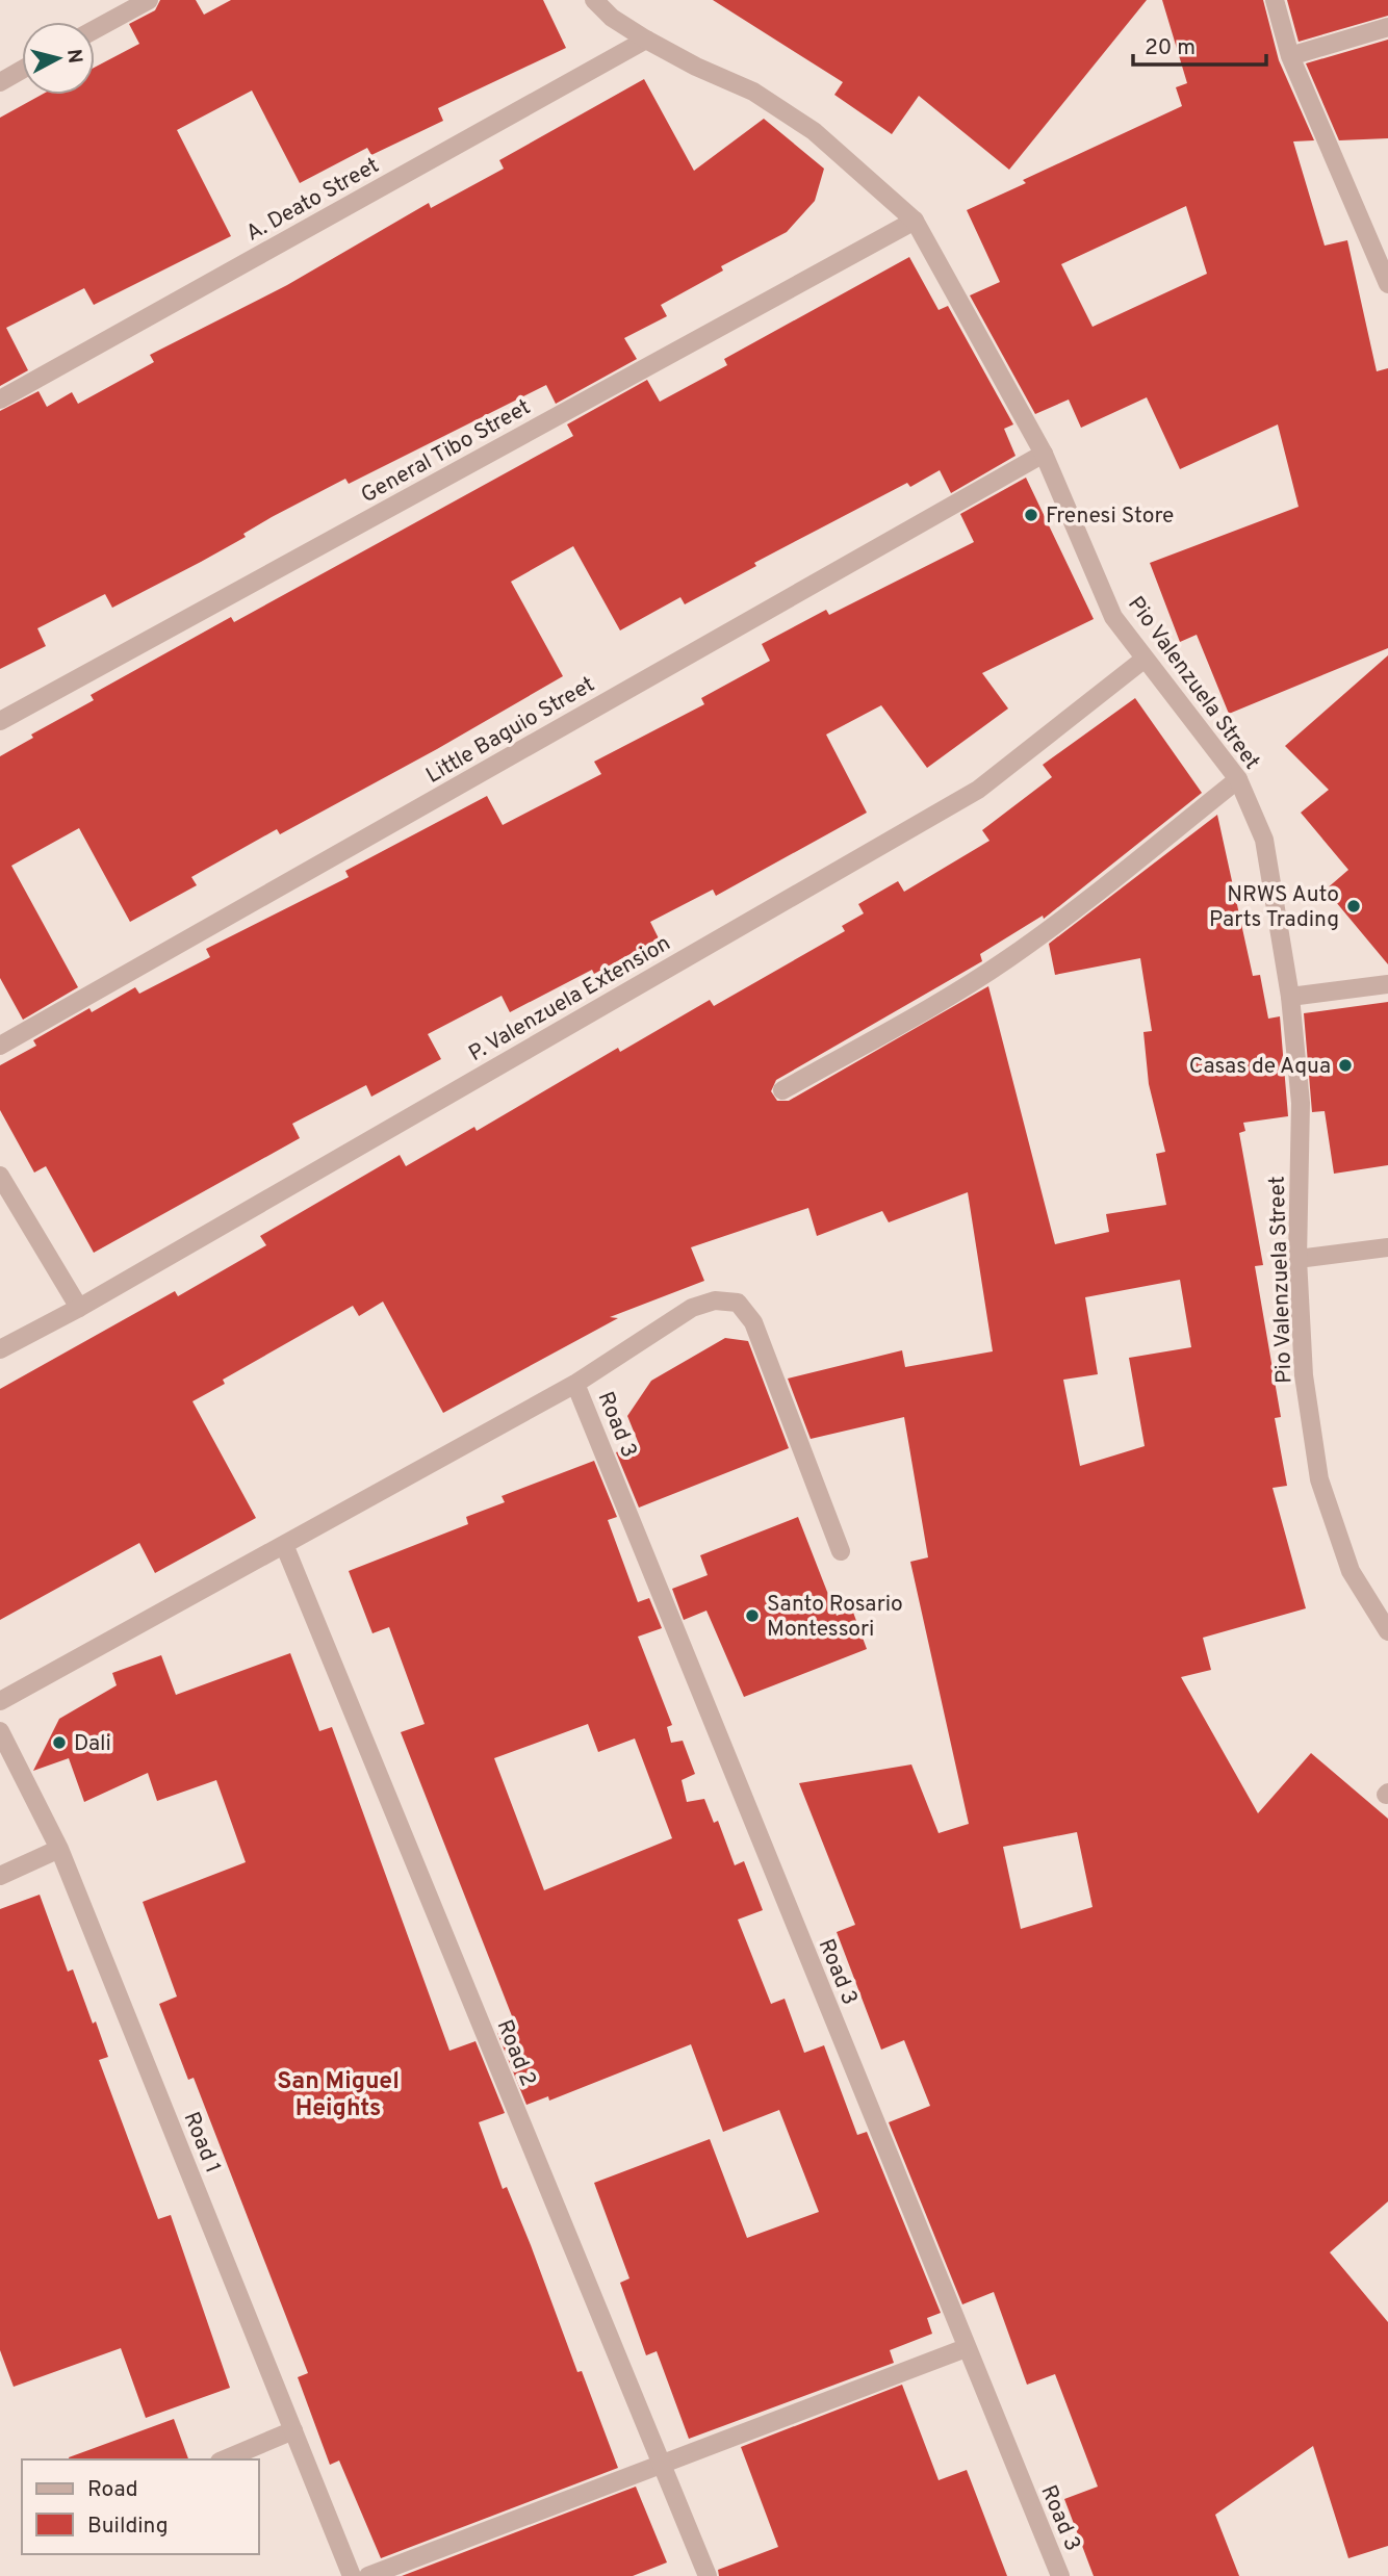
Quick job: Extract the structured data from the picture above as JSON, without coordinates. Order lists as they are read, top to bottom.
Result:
{
  "streets": {
    "street": [
      "A. Deato Street",
      "General Tibo Street",
      "Pio Valenzuela Street",
      "Little Baguio Street",
      "P. Valenzuela Extension",
      "Road 3",
      "Road 2",
      "Road 1"
    ]
  },
  "crossings": [
    ["A. Deato Street", "Pio Valenzuela Street"],
    ["General Tibo Street", "Pio Valenzuela Street"],
    ["Pio Valenzuela Street", "Little Baguio Street"],
    ["Pio Valenzuela Street", "P. Valenzuela Extension"],
    ["Road 3", "Road 2"]
  ],
  "districts": ["San Miguel Heights"],
  "places": [
    "Frenesi Store",
    "NRWS Auto Parts Trading",
    "Casas de Aqua",
    "Santo Rosario Montessori",
    "Dali"
  ],
  "legend": ["Road", "Building"],
  "scale_bar": "20 m",
  "north": "right"
}
